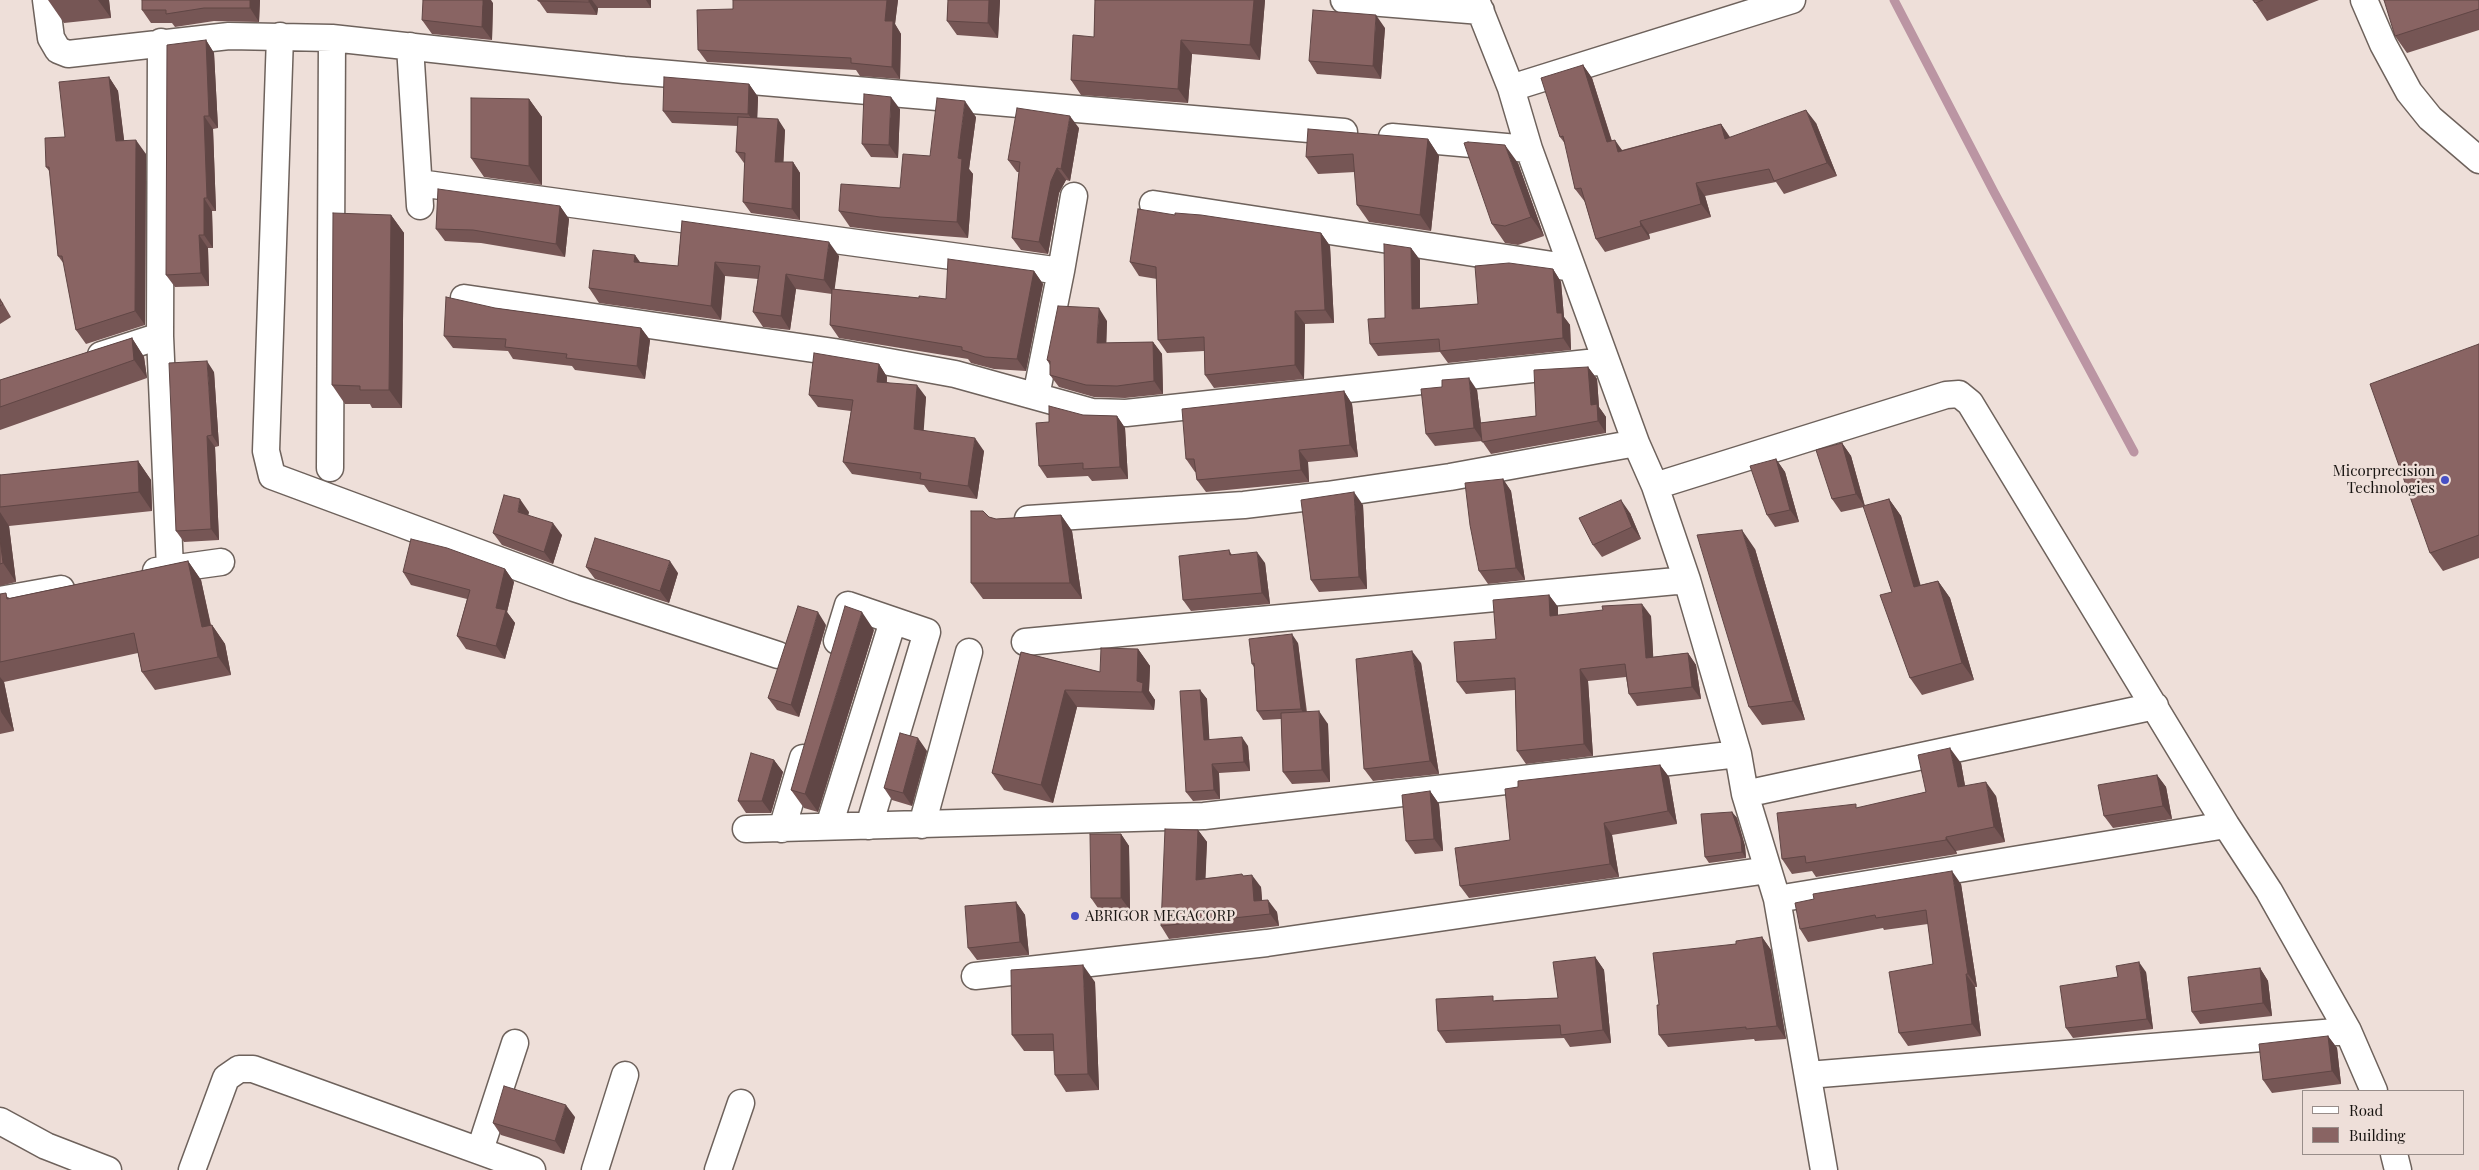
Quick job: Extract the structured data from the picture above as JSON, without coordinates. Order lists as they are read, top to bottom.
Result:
{
  "places": ["Micorprecision Technologies", "ABRIGOR MEGACORP"],
  "legend": ["Road", "Building"]
}
